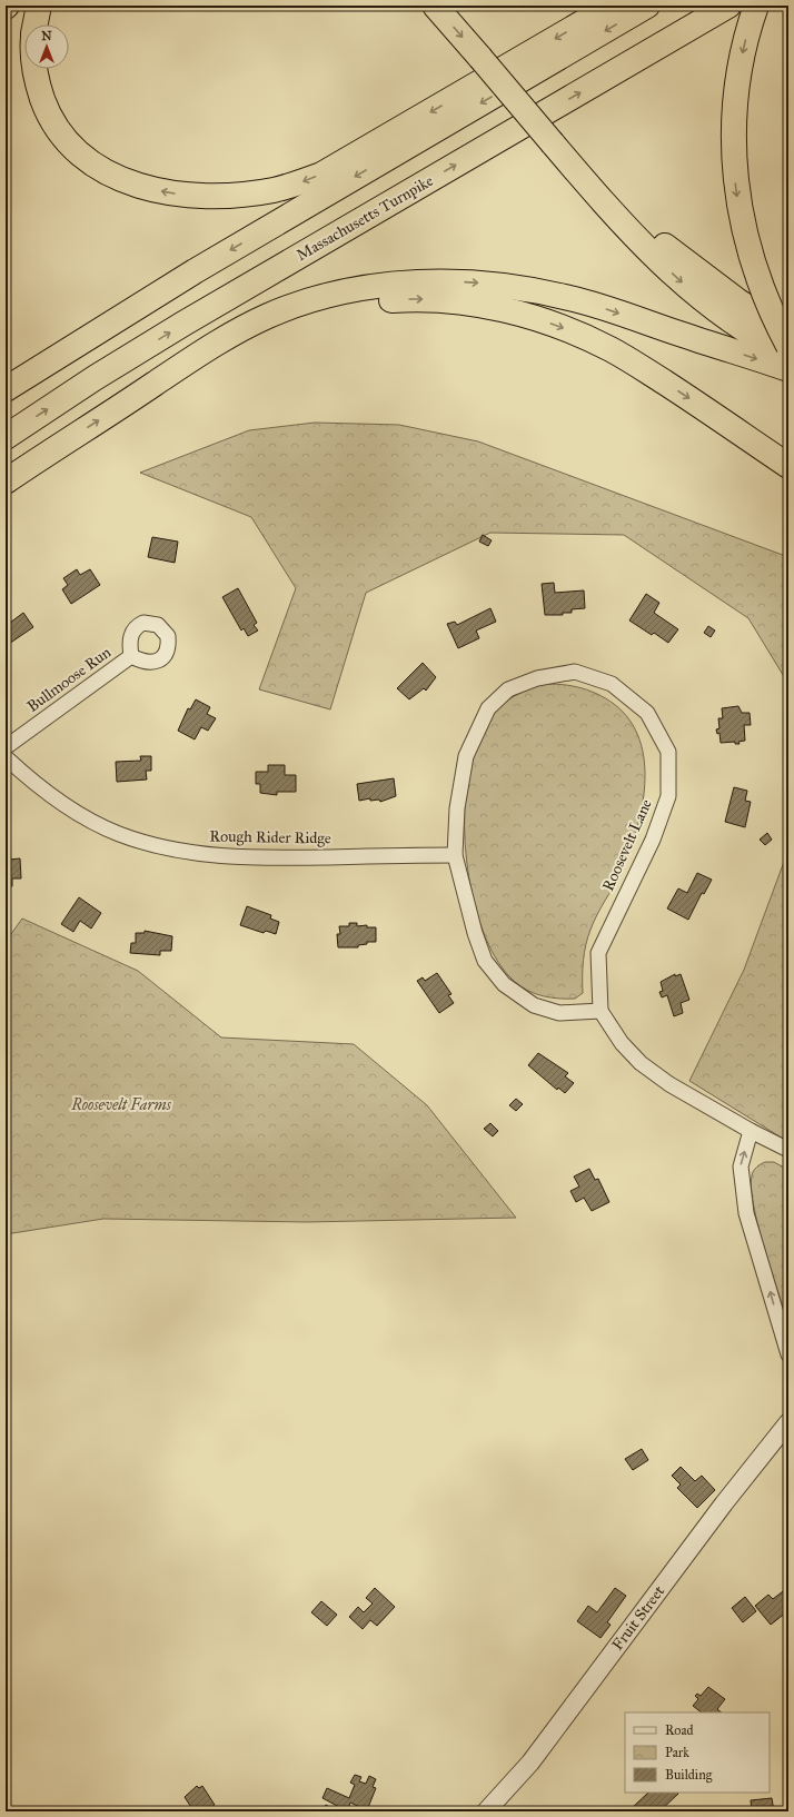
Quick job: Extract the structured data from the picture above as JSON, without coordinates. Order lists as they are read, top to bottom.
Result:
{
  "streets": {
    "highway": ["Massachusetts Turnpike"],
    "street": [
      "Bullmoose Run",
      "Rough Rider Ridge",
      "Roosevelt Lane",
      "Fruit Street"
    ]
  },
  "crossings": [
    ["Rough Rider Ridge", "Roosevelt Lane"]
  ],
  "parks": ["Roosevelt Farms"],
  "legend": ["Road", "Park", "Building"],
  "north": "top"
}
